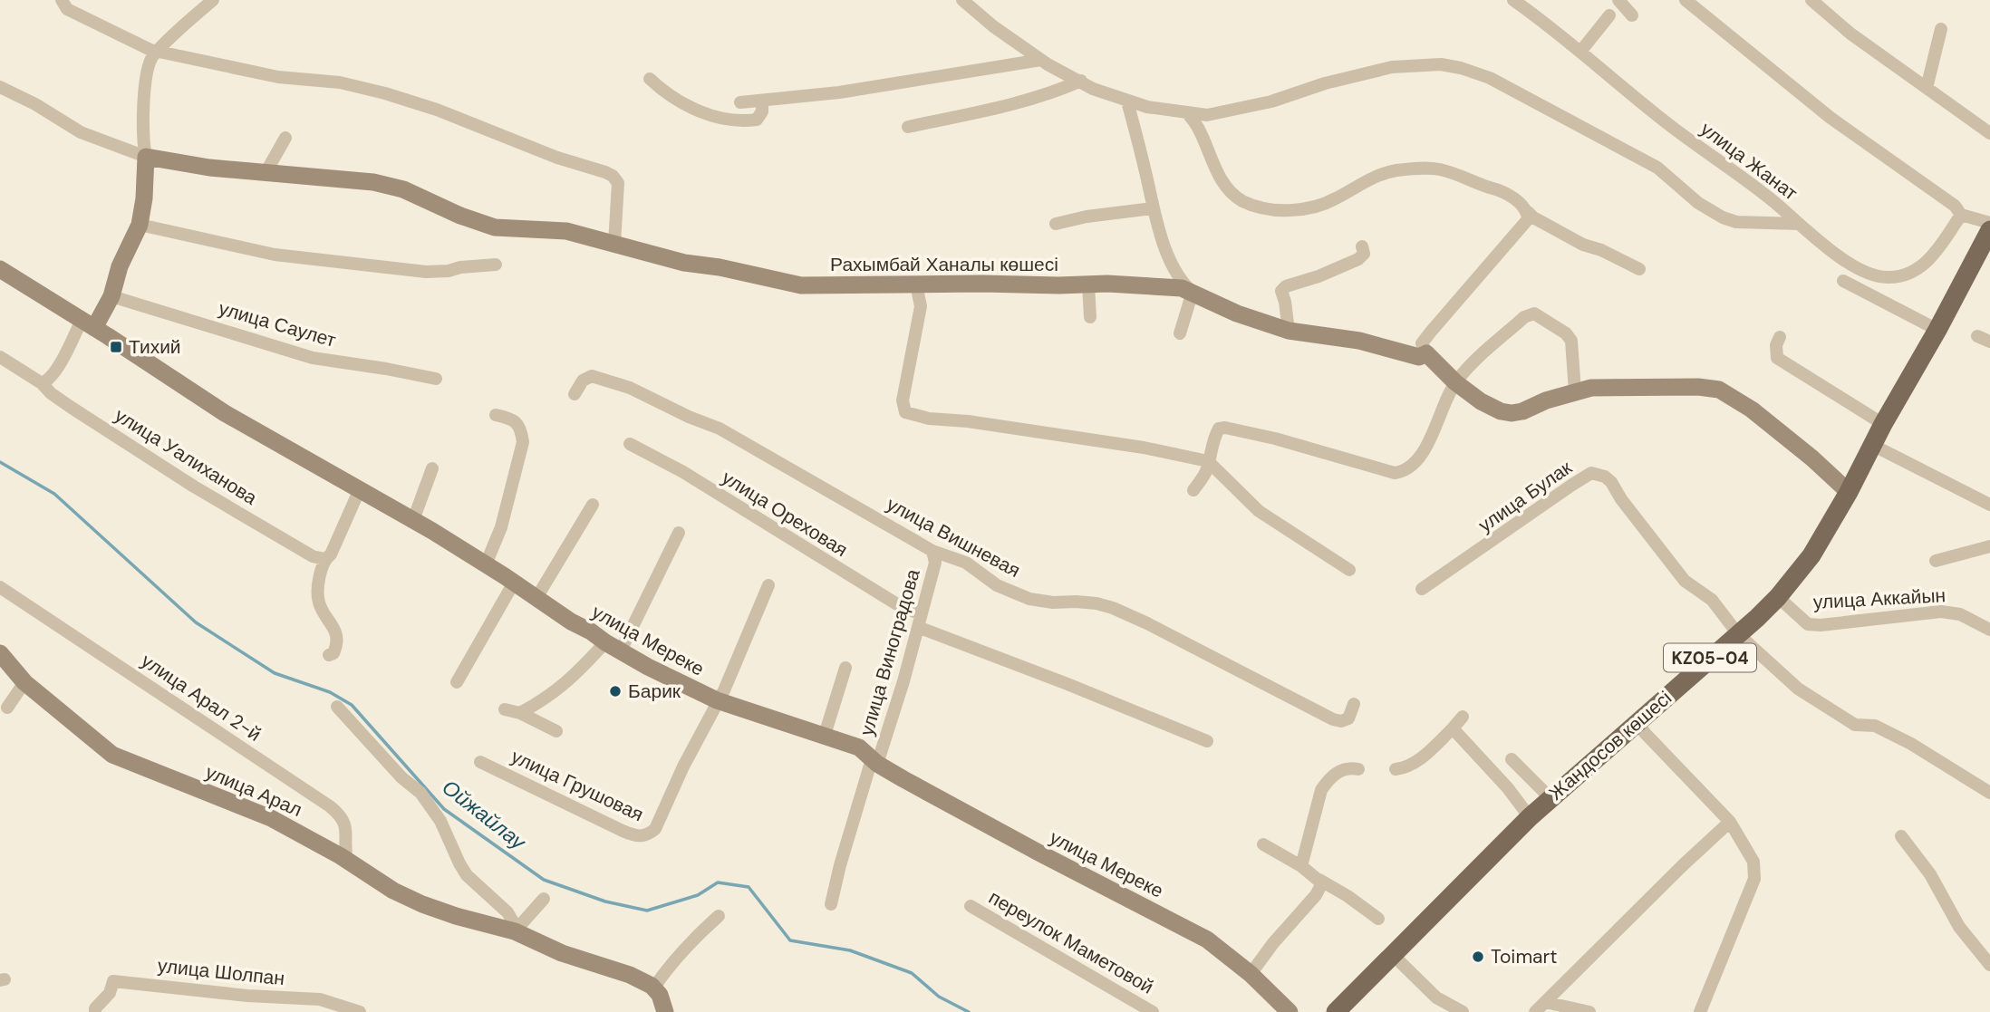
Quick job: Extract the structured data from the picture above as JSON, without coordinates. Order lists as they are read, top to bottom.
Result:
{
  "streets": {
    "main road": ["KZ05-04", "Жандосов көшесі"],
    "street": [
      "улица Жанат",
      "Рахымбай Ханалы көшесі",
      "улица Саулет",
      "улица Уалиханова",
      "улица Булак",
      "улица Ореховая",
      "улица Вишневая",
      "улица Аккайын",
      "улица Мереке",
      "улица Виноградова",
      "улица Арал 2-й",
      "улица Грушовая",
      "улица Арал",
      "переулок Маметовой",
      "улица Шолпан"
    ]
  },
  "crossings": [
    ["улица Булак", "Жандосов көшесі"],
    ["улица Ореховая", "улица Виноградова"],
    ["улица Вишневая", "улица Виноградова"],
    ["улица Аккайын", "Жандосов көшесі"],
    ["улица Мереке", "улица Виноградова"],
    ["улица Мереке", "улица Грушовая"],
    ["улица Арал 2-й", "улица Арал"]
  ],
  "water": ["Ойжайлау"],
  "places": {
    "transit": ["Тихий"],
    "other": ["Барик", "Toimart"]
  }
}
